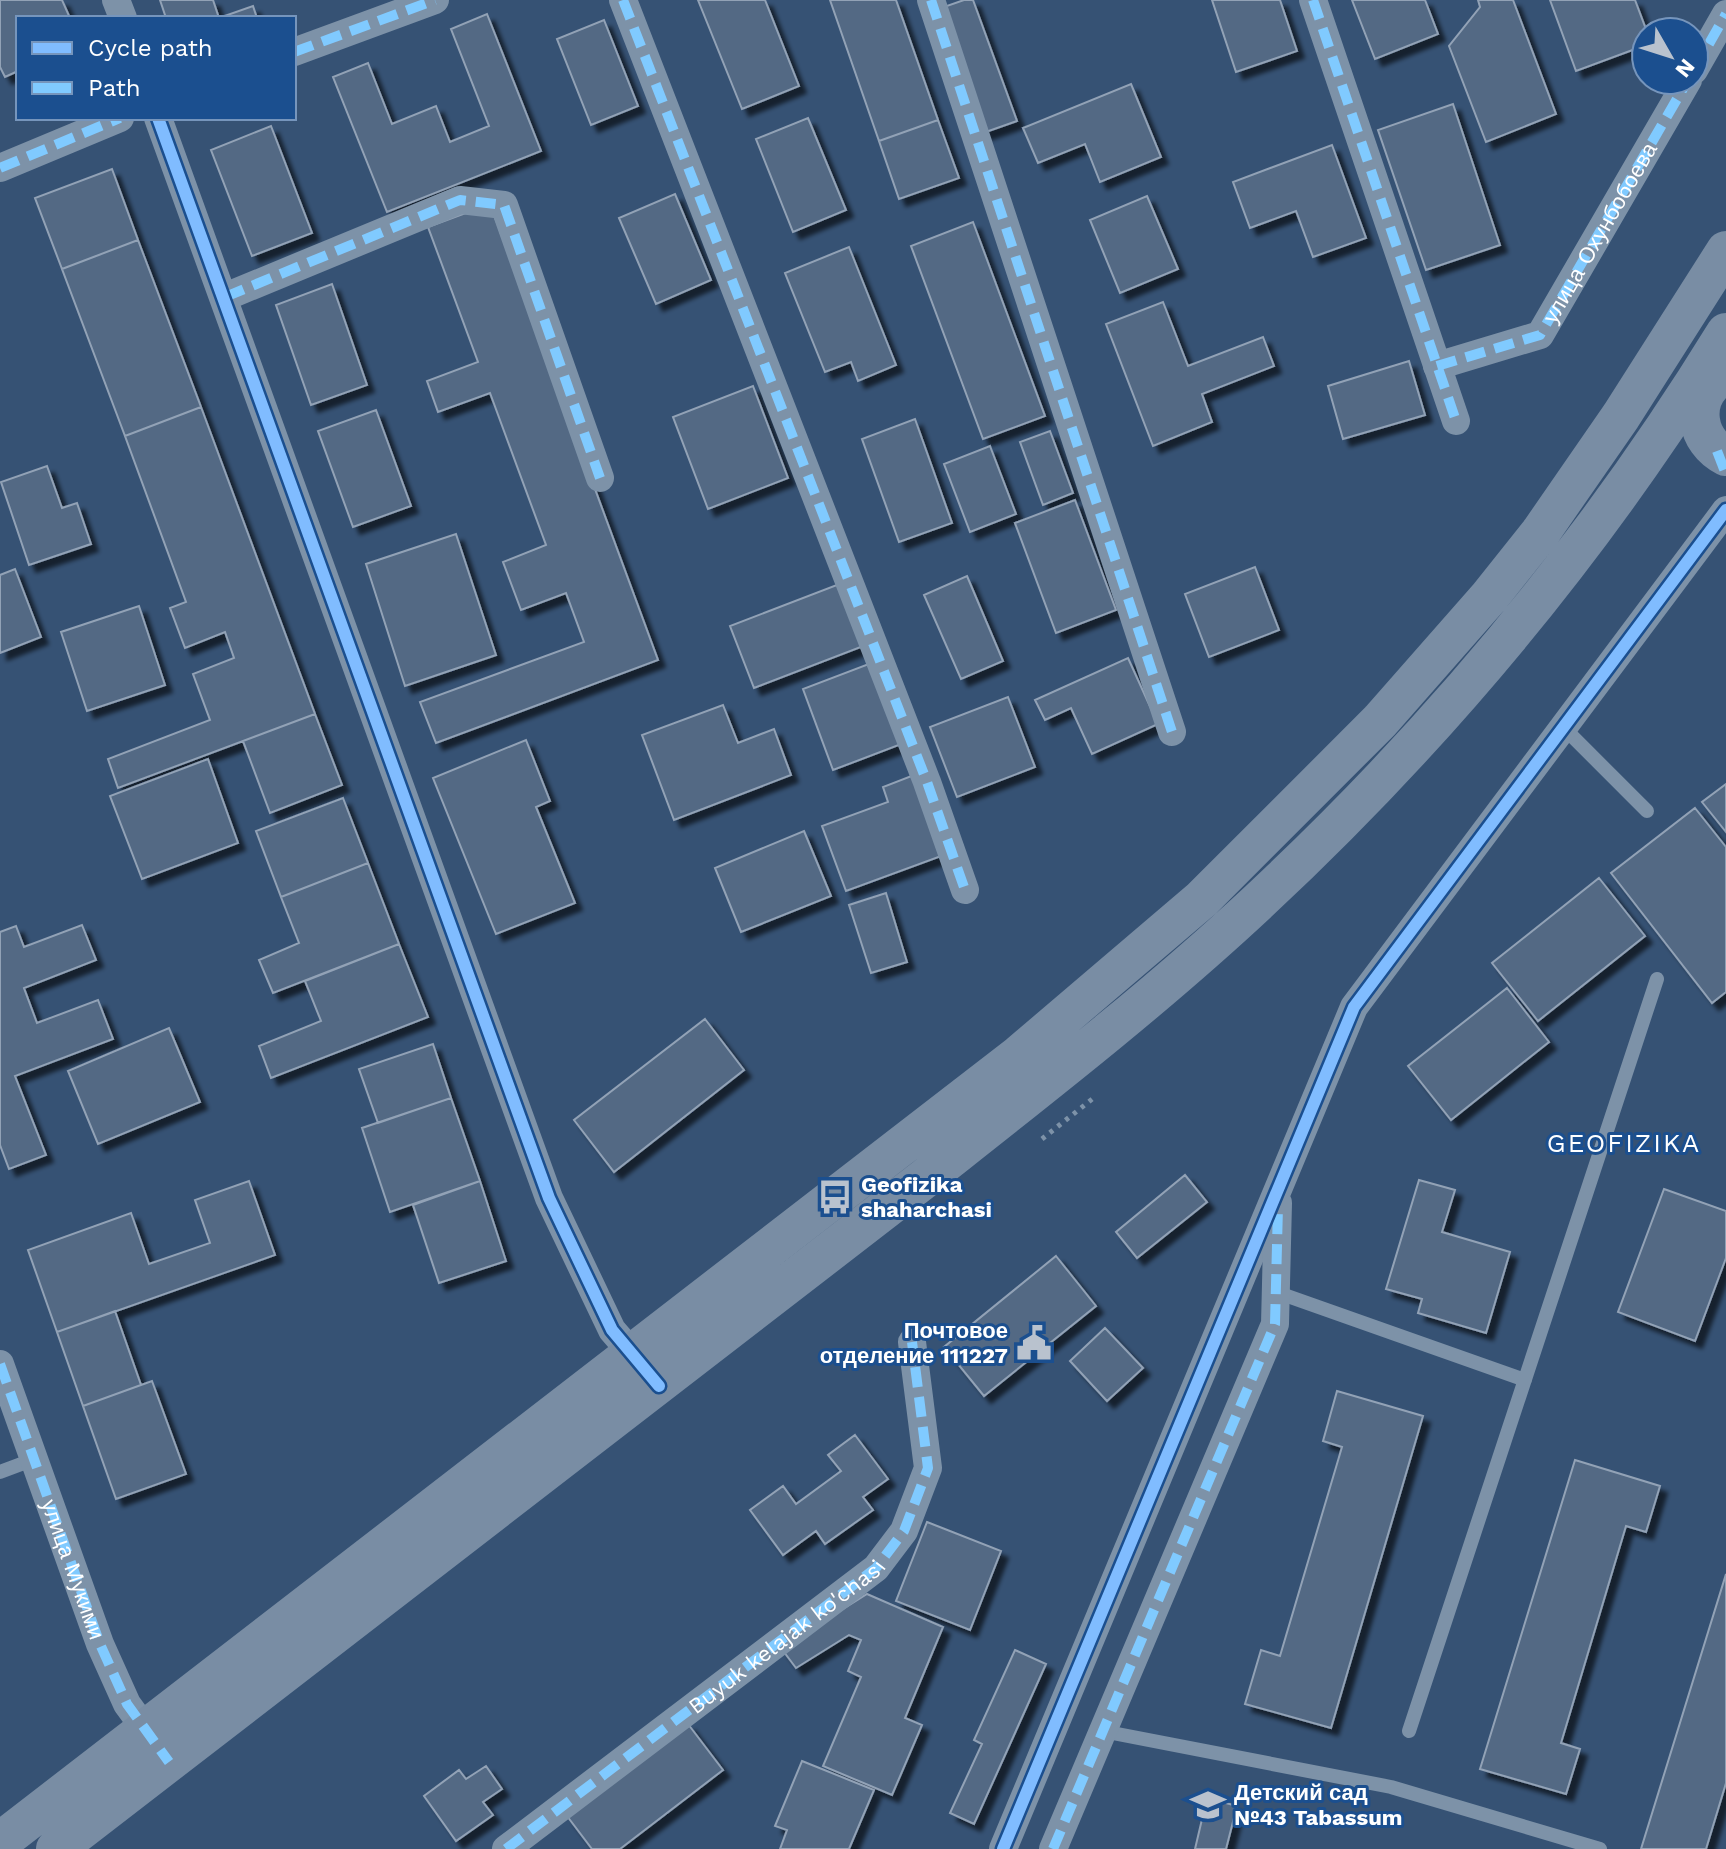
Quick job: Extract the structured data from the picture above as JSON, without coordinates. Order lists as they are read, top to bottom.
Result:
{
  "streets": {
    "street": ["улица Охунбобоева", "улица Мукими", "Buyuk kelajak ko'chasi"]
  },
  "districts": ["GEOFIZIKA"],
  "places": {
    "bus stop": ["Geofizika shaharchasi"],
    "public building": ["Почтовое отделение 111227"],
    "school or university": ["Детский сад №43 Tabassum"]
  },
  "legend": ["Cycle path", "Path"],
  "north": "bottom right"
}
